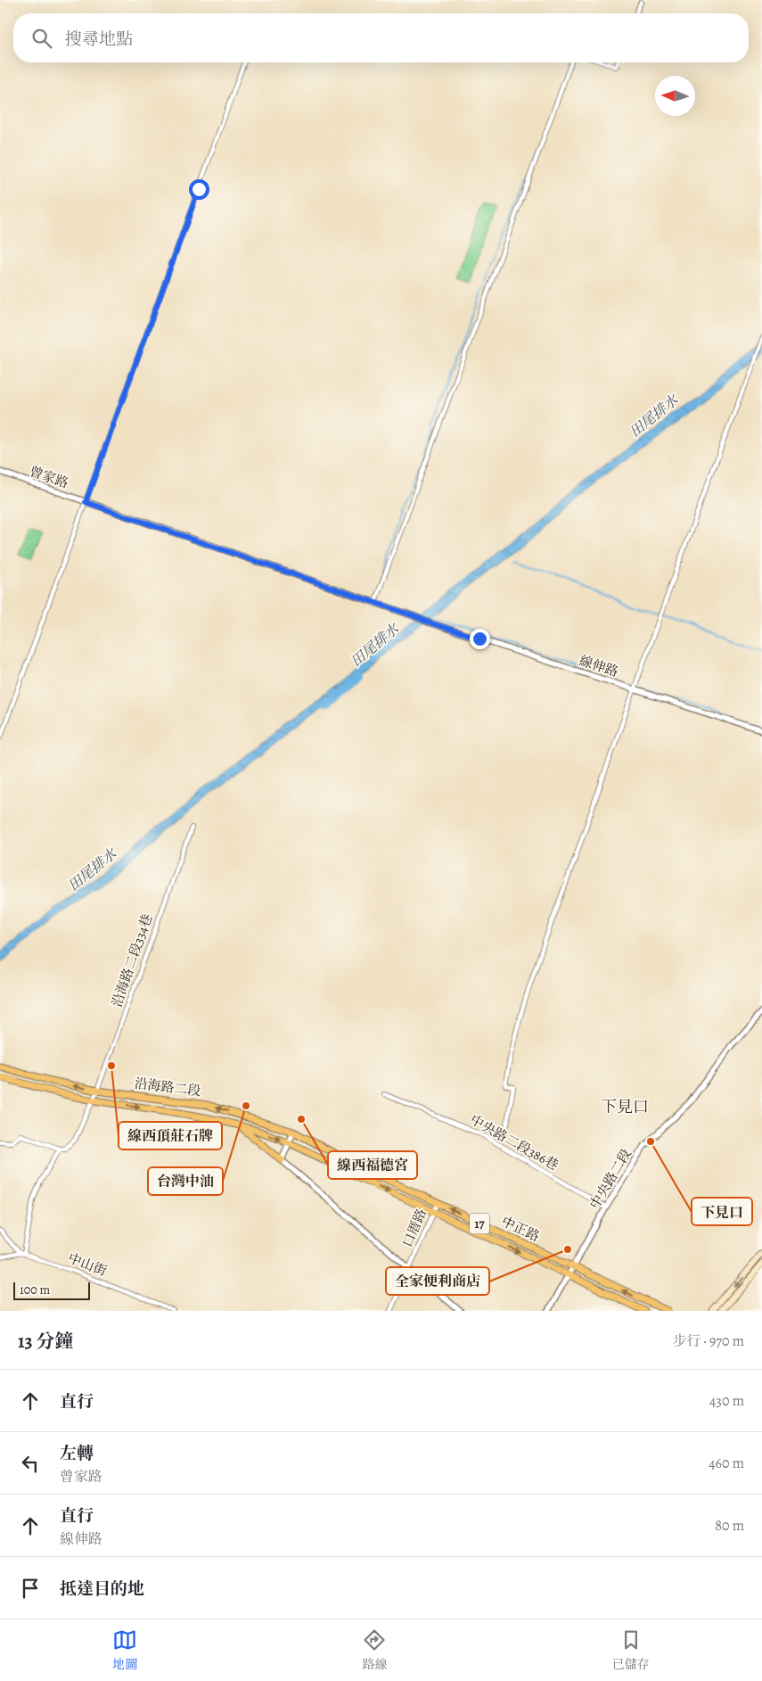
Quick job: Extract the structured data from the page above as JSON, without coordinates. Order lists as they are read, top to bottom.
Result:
{
  "streets": {
    "main road": ["沿海路二段", "17", "中正路"],
    "street": [
      "曾家路",
      "線伸路",
      "沿海路二段334巷",
      "中央路二段386巷",
      "中央路二段",
      "口厝路",
      "中山街"
    ]
  },
  "crossings": [
    ["曾家路", "線伸路"],
    ["沿海路二段334巷", "沿海路二段"],
    ["沿海路二段", "中正路"],
    ["中央路二段386巷", "中央路二段"],
    ["中央路二段", "中正路"],
    ["口厝路", "中正路"]
  ],
  "districts": ["下見口"],
  "water": ["田尾排水"],
  "places": [
    "線西頂莊石牌",
    "台灣中油",
    "線西福德宮",
    "下見口",
    "全家便利商店"
  ],
  "scale_bar": "100 m",
  "north": "left",
  "page": {
    "search": "搜尋地點",
    "scale": "100 m",
    "heading": ["13 分鐘", "步行 · 970 m"],
    "list": [
      ["直行", "430 m"],
      ["左轉", "曾家路", "460 m"],
      ["直行", "線伸路", "80 m"],
      "抵達目的地"
    ],
    "nav": ["地圖", "路線", "已儲存"]
  }
}
